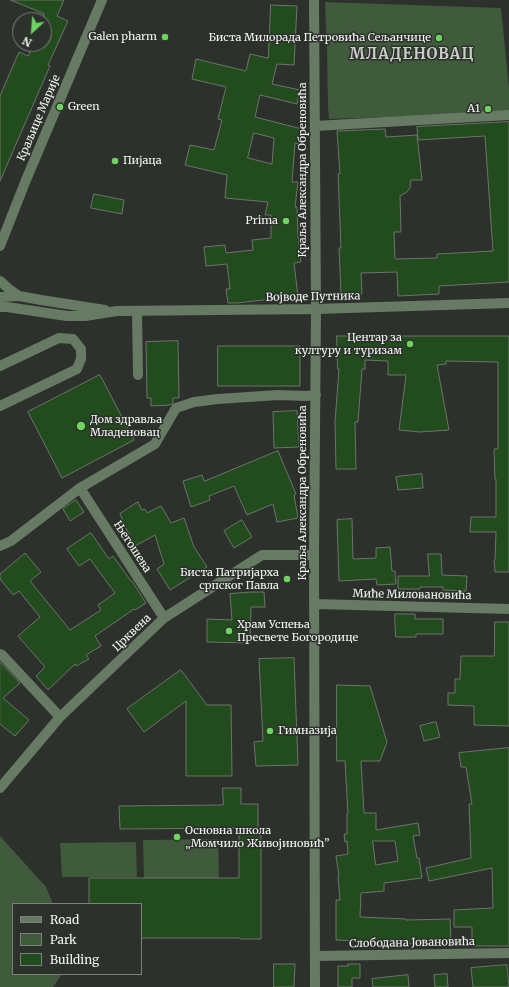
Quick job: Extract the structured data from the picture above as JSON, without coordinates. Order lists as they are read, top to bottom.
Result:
{
  "streets": {
    "street": [
      "Краљице Марије",
      "Краља Александра Обреновића",
      "Војводе Путника",
      "Његошева",
      "Миће Миловановића",
      "Црквена",
      "Слободана Јовановића"
    ]
  },
  "crossings": [
    ["Краља Александра Обреновића", "Војводе Путника"],
    ["Краља Александра Обреновића", "Миће Миловановића"],
    ["Краља Александра Обреновића", "Црквена"],
    ["Краља Александра Обреновића", "Слободана Јовановића"],
    ["Његошева", "Црквена"]
  ],
  "districts": ["МЛАДЕНОВАЦ"],
  "places": [
    "Galen pharm",
    "Биста Милорада Петровића Сељанчице",
    "Green",
    "A1",
    "Пијаца",
    "Prima",
    "Центар за културу и туризам",
    "Дом здравља Младеновац",
    "Биста Патријарха српског Павла",
    "Храм Успења Пресвете Богородице",
    "Гимназија",
    "Основна школа „Момчило Живојиновић”"
  ],
  "legend": ["Road", "Park", "Building"],
  "north": "bottom left"
}
